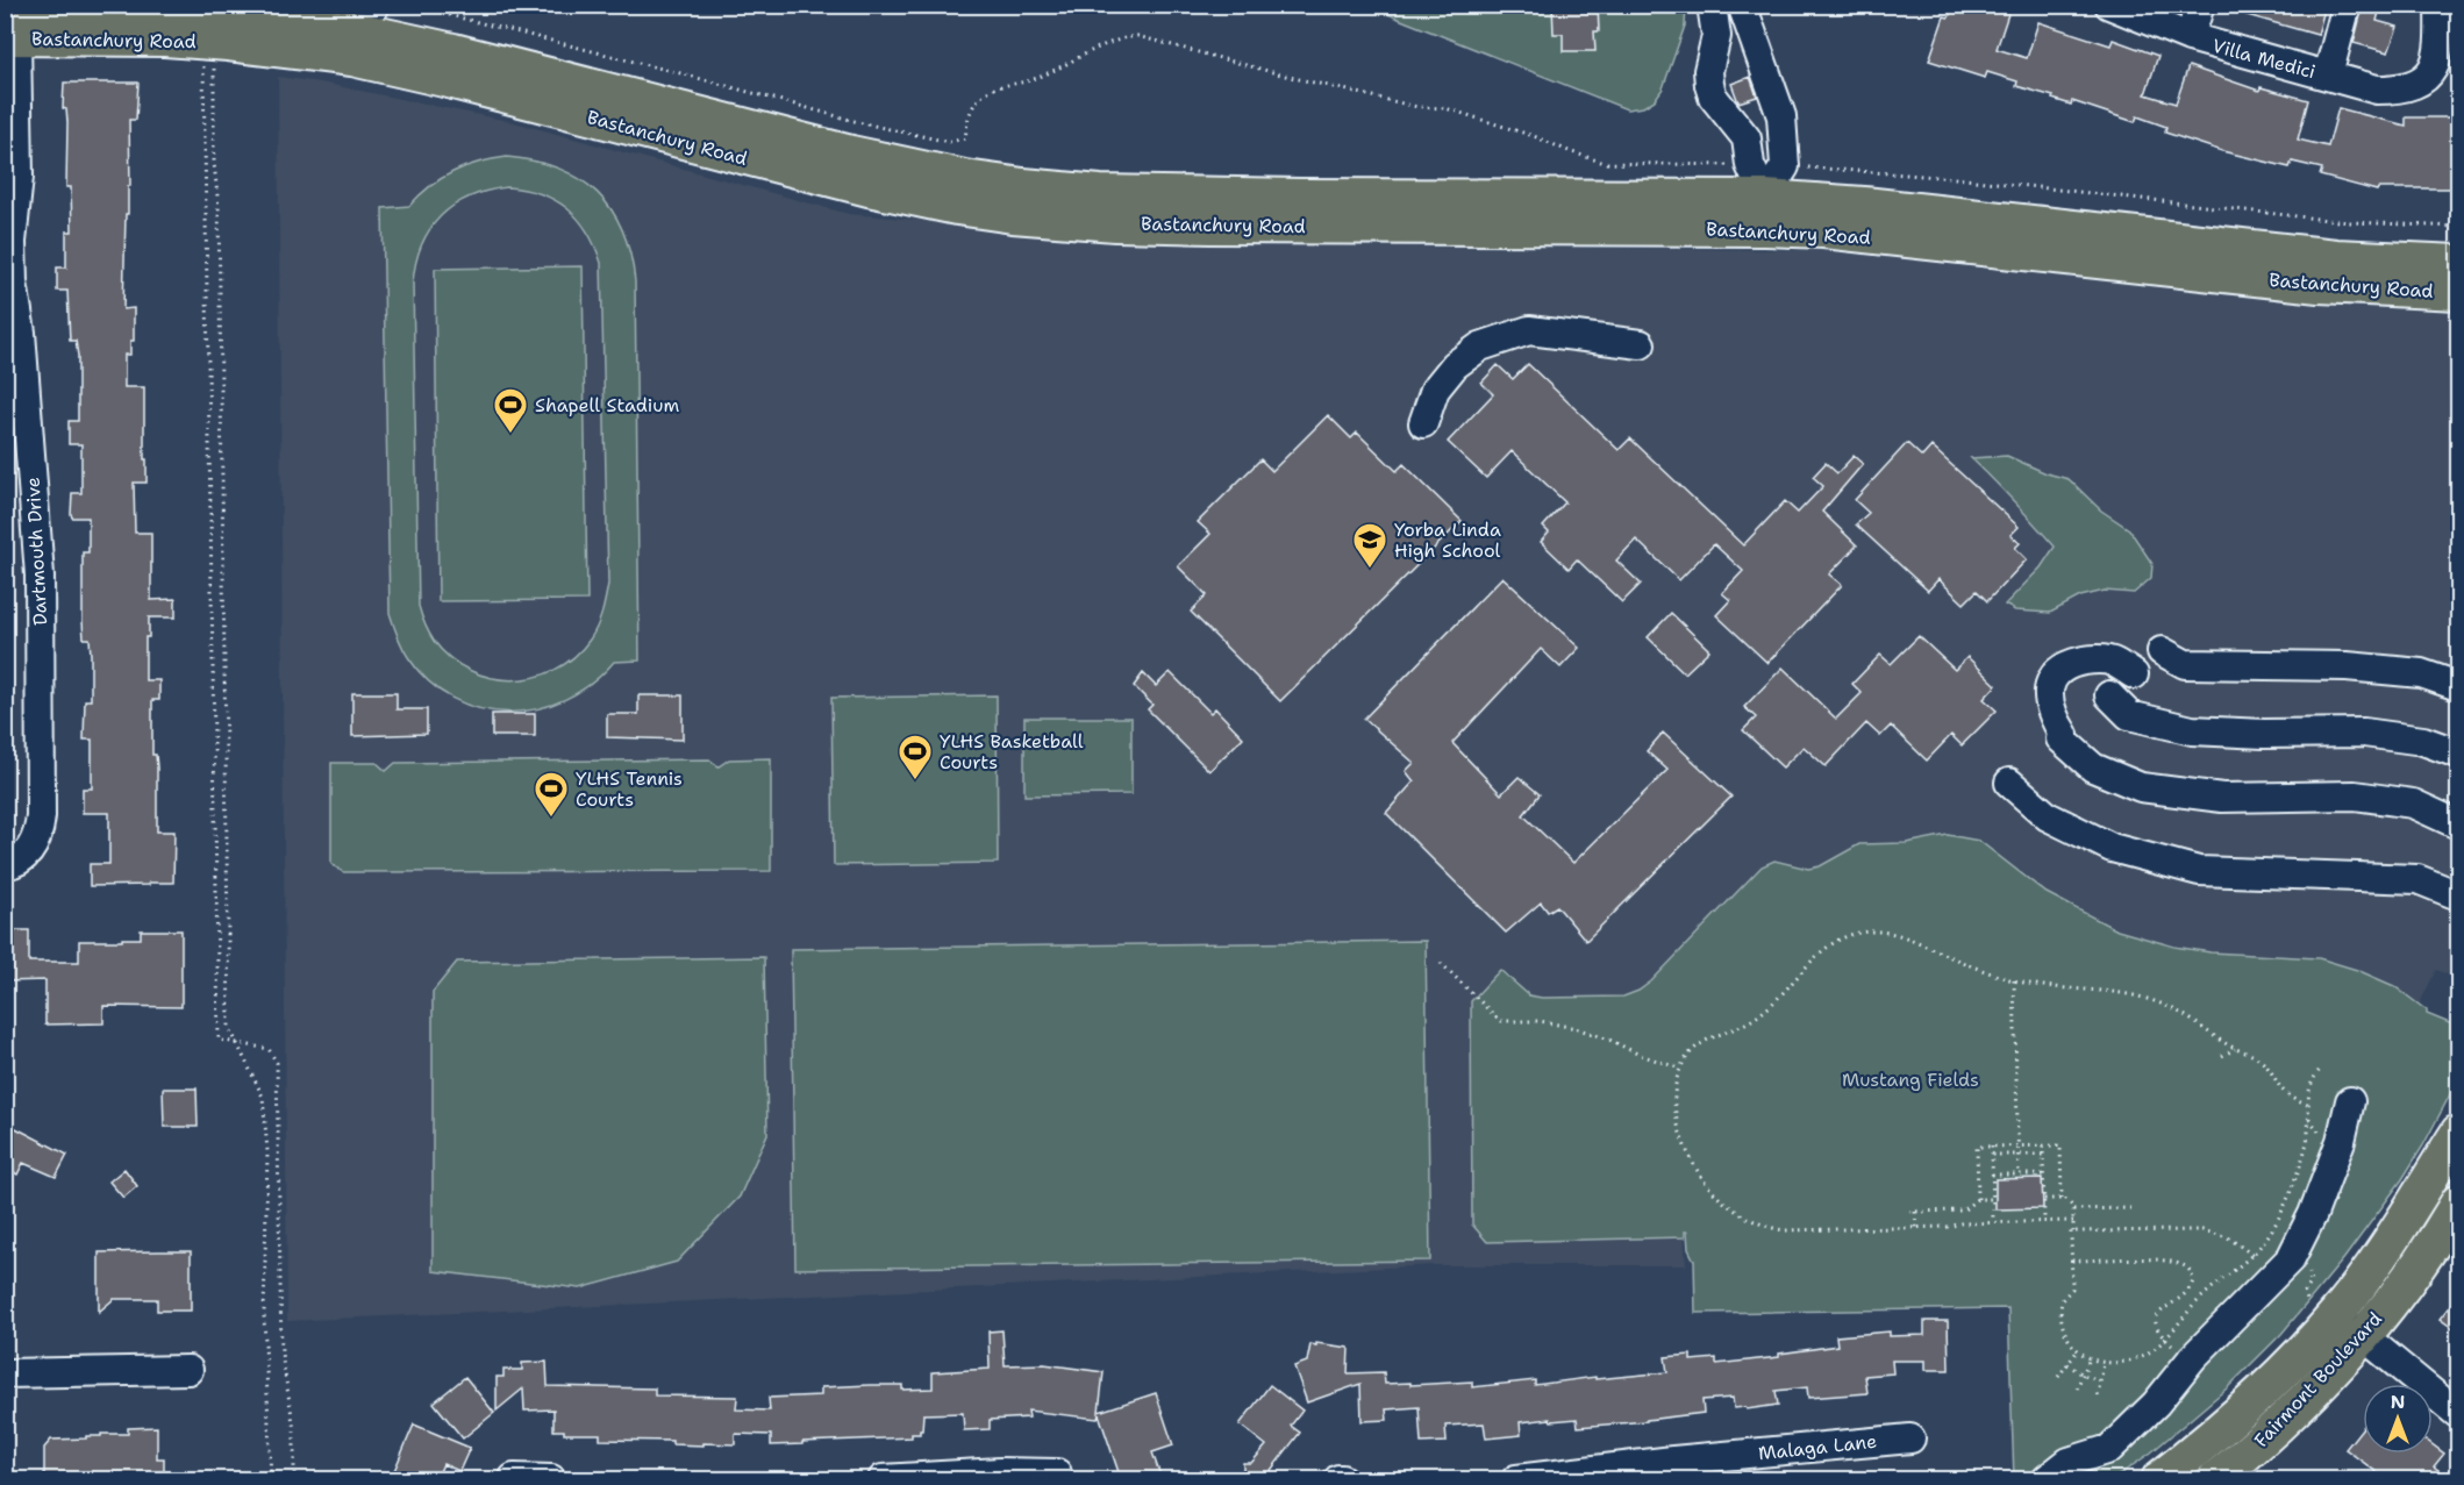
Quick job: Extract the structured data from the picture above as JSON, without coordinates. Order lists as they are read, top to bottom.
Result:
{
  "streets": {
    "main road": ["Bastanchury Road", "Fairmont Boulevard"],
    "street": ["Villa Medici", "Dartmouth Drive", "Malaga Lane"]
  },
  "crossings": [
    ["Bastanchury Road", "Dartmouth Drive"]
  ],
  "parks": ["Mustang Fields"],
  "places": {
    "sports": ["Shapell Stadium", "YLHS Basketball Courts", "YLHS Tennis Courts"],
    "school or university": ["Yorba Linda High School"]
  },
  "north": "top"
}
